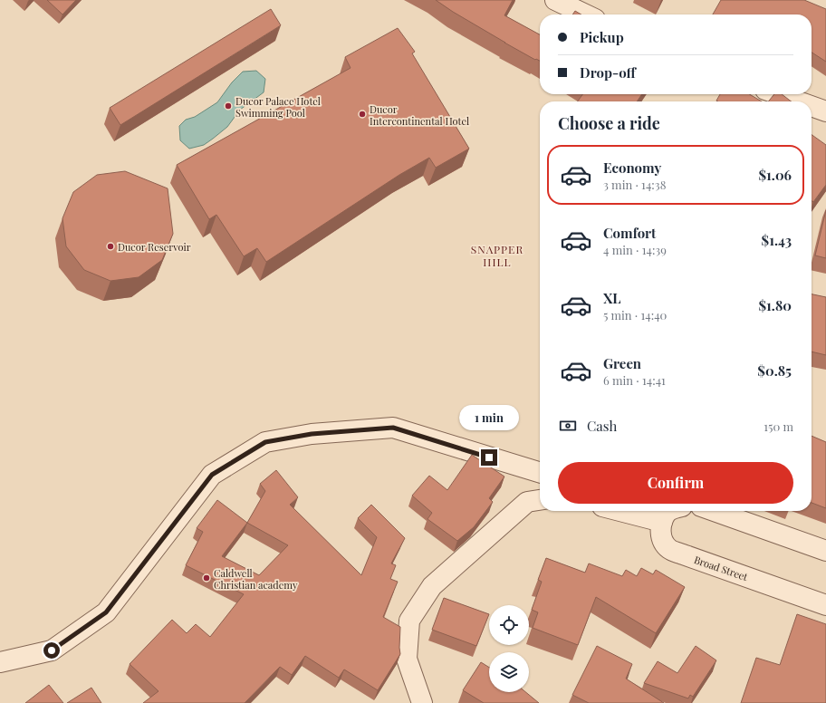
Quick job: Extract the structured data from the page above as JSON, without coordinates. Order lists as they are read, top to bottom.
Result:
{
  "streets": {
    "street": ["Broad Street"]
  },
  "districts": ["SNAPPER HILL"],
  "places": [
    "Ducor Palace Hotel Swimming Pool",
    "Ducor Intercontinental Hotel",
    "Ducor Reservoir",
    "Caldwell Christian academy"
  ],
  "page": {
    "banner": ["Pickup", "Drop-off"],
    "heading": "Choose a ride",
    "list": [
      {
        "name": "Economy",
        "note": "3 min · 14:38",
        "value": "$1.06"
      },
      {
        "name": "Comfort",
        "note": "4 min · 14:39",
        "value": "$1.43"
      },
      {
        "name": "XL",
        "note": "5 min · 14:40",
        "value": "$1.80"
      },
      {
        "name": "Green",
        "note": "6 min · 14:41",
        "value": "$0.85"
      }
    ],
    "bubble": "1 min",
    "pay": ["Cash", "150 m"],
    "buttons": "Confirm"
  }
}
